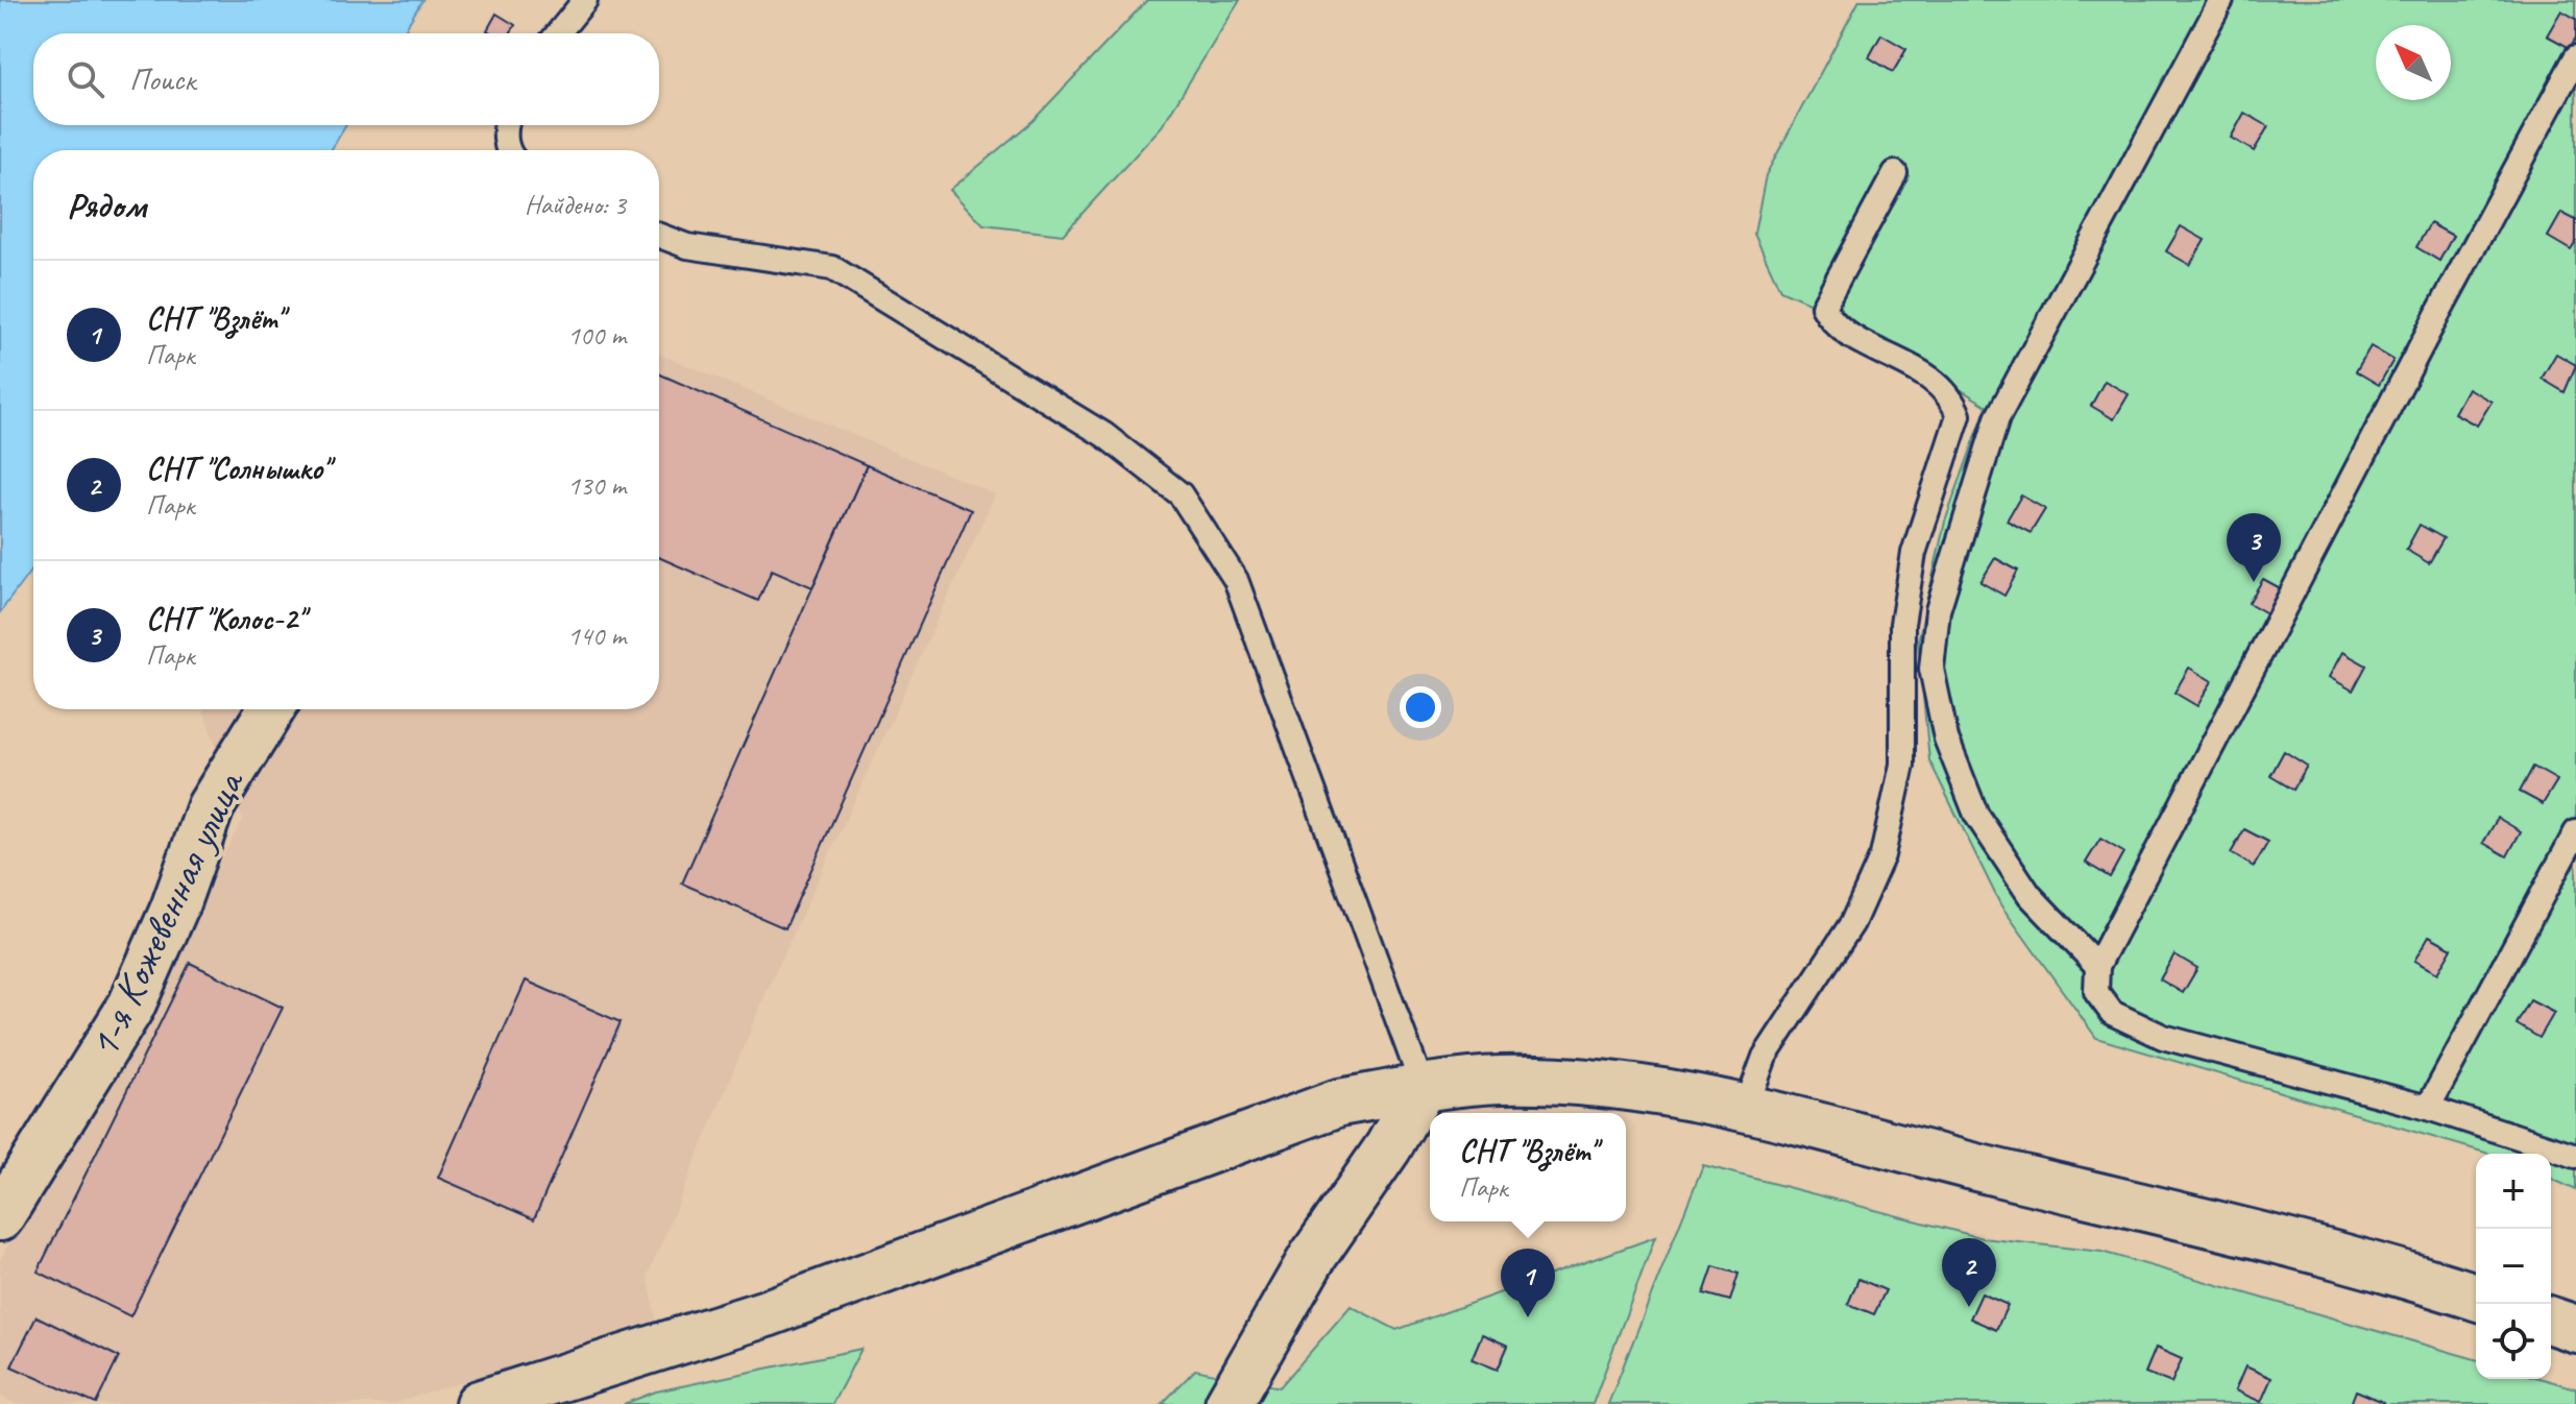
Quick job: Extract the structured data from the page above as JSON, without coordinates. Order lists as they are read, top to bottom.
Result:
{
  "streets": {
    "street": ["1-я Кожевенная улица"]
  },
  "north": "top left",
  "page": {
    "search": "Поиск",
    "heading": ["Рядом", "Найдено: 3"],
    "list": [
      {
        "mark": "1",
        "name": "СНТ \"Взлёт\"",
        "note": "Парк",
        "value": "100 m"
      },
      {
        "mark": "2",
        "name": "СНТ \"Солнышко\"",
        "note": "Парк",
        "value": "130 m"
      },
      {
        "mark": "3",
        "name": "СНТ \"Колос-2\"",
        "note": "Парк",
        "value": "140 m"
      }
    ],
    "pins": ["3", "2", "1"],
    "popup": ["СНТ \"Взлёт\"", "Парк"],
    "map_buttons": ["+", "−"]
  }
}
